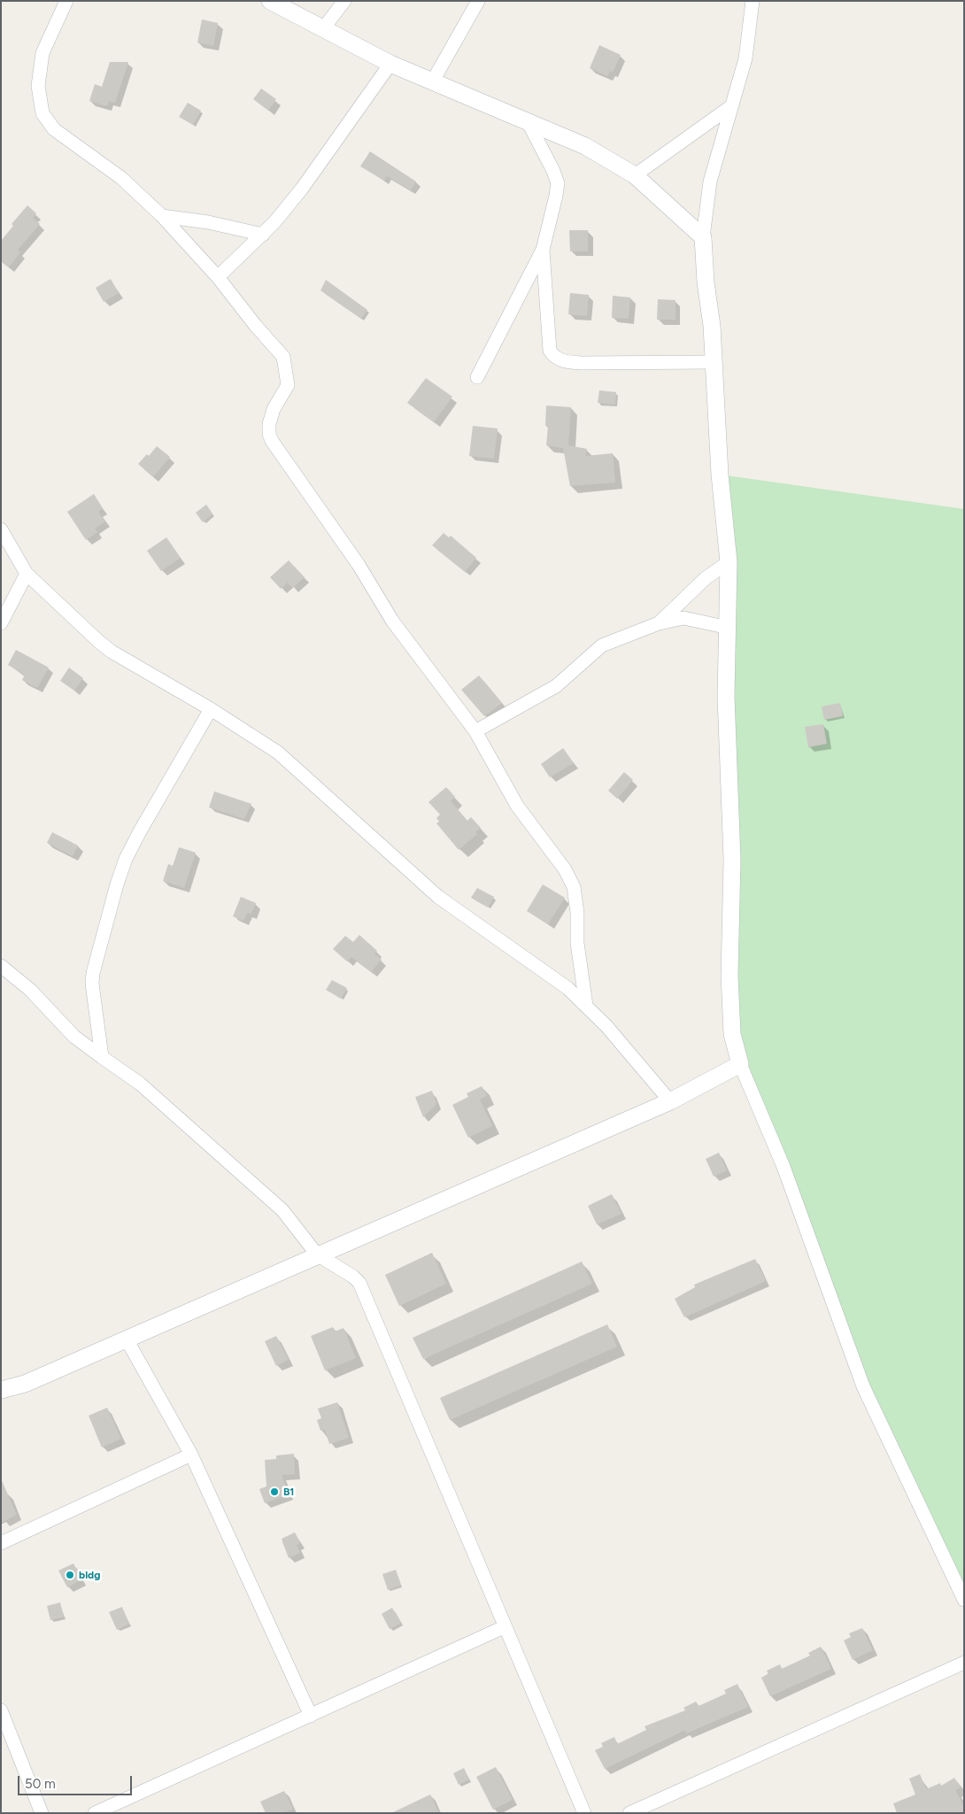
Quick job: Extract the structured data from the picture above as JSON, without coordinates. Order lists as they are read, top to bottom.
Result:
{
  "places": ["B1", "bldg"],
  "scale_bar": "50 m"
}
